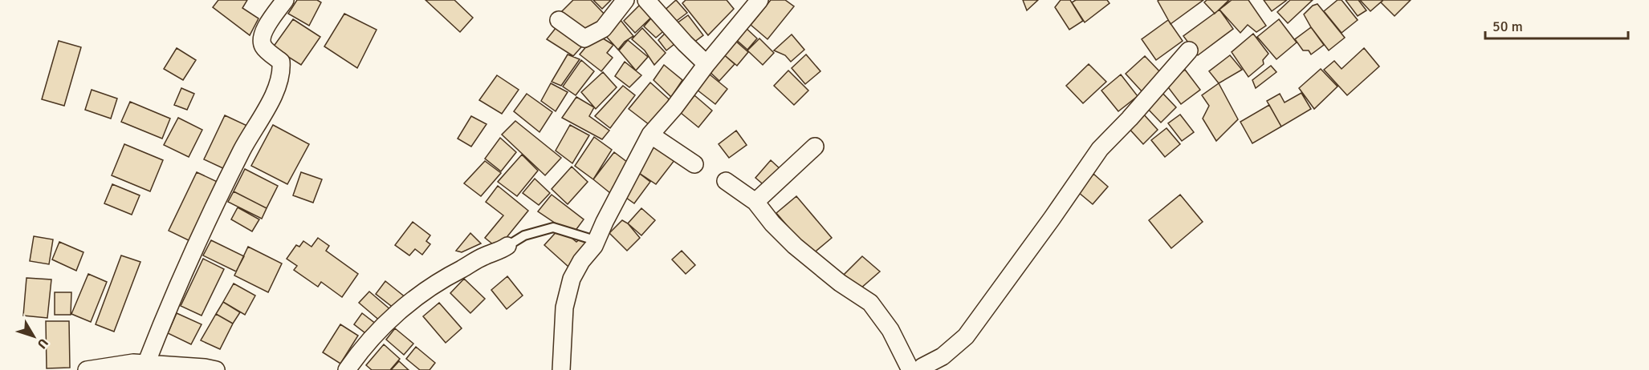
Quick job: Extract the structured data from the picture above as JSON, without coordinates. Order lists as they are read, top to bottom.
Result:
{
  "scale_bar": "50 m",
  "north": "bottom right"
}
